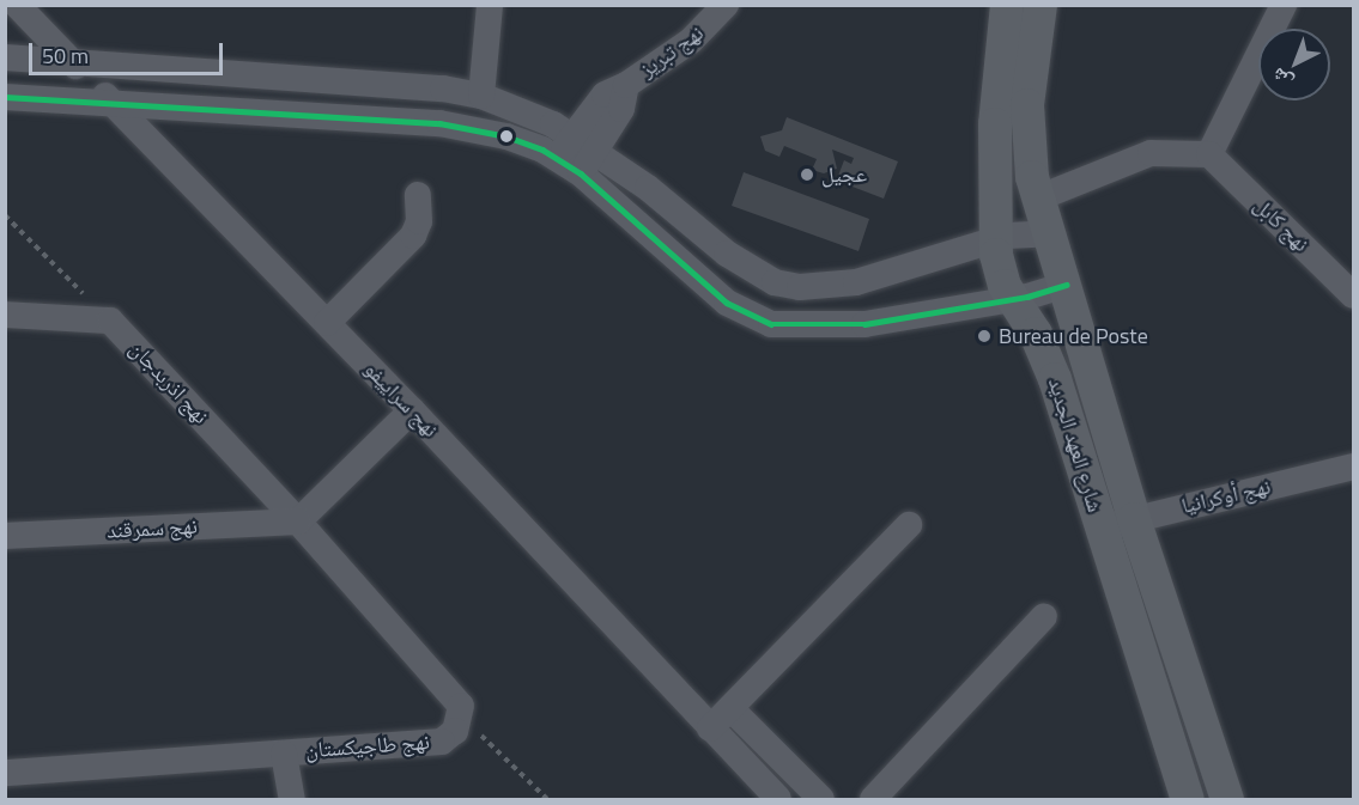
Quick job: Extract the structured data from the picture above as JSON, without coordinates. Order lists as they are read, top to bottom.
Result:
{
  "streets": {
    "main road": ["شارع العهد الجديد"],
    "street": [
      "نهج تبريز",
      "نهج كابل",
      "نهج اذربدجان",
      "نهج سراييفو",
      "نهج أوكرانيا",
      "نهج سمرقند",
      "نهج طاجيكستان"
    ]
  },
  "crossings": [
    ["نهج اذربدجان", "نهج سمرقند"],
    ["شارع العهد الجديد", "نهج أوكرانيا"]
  ],
  "places": ["عجيل", "Bureau de Poste"],
  "scale_bar": "50 m",
  "north": "bottom left"
}
